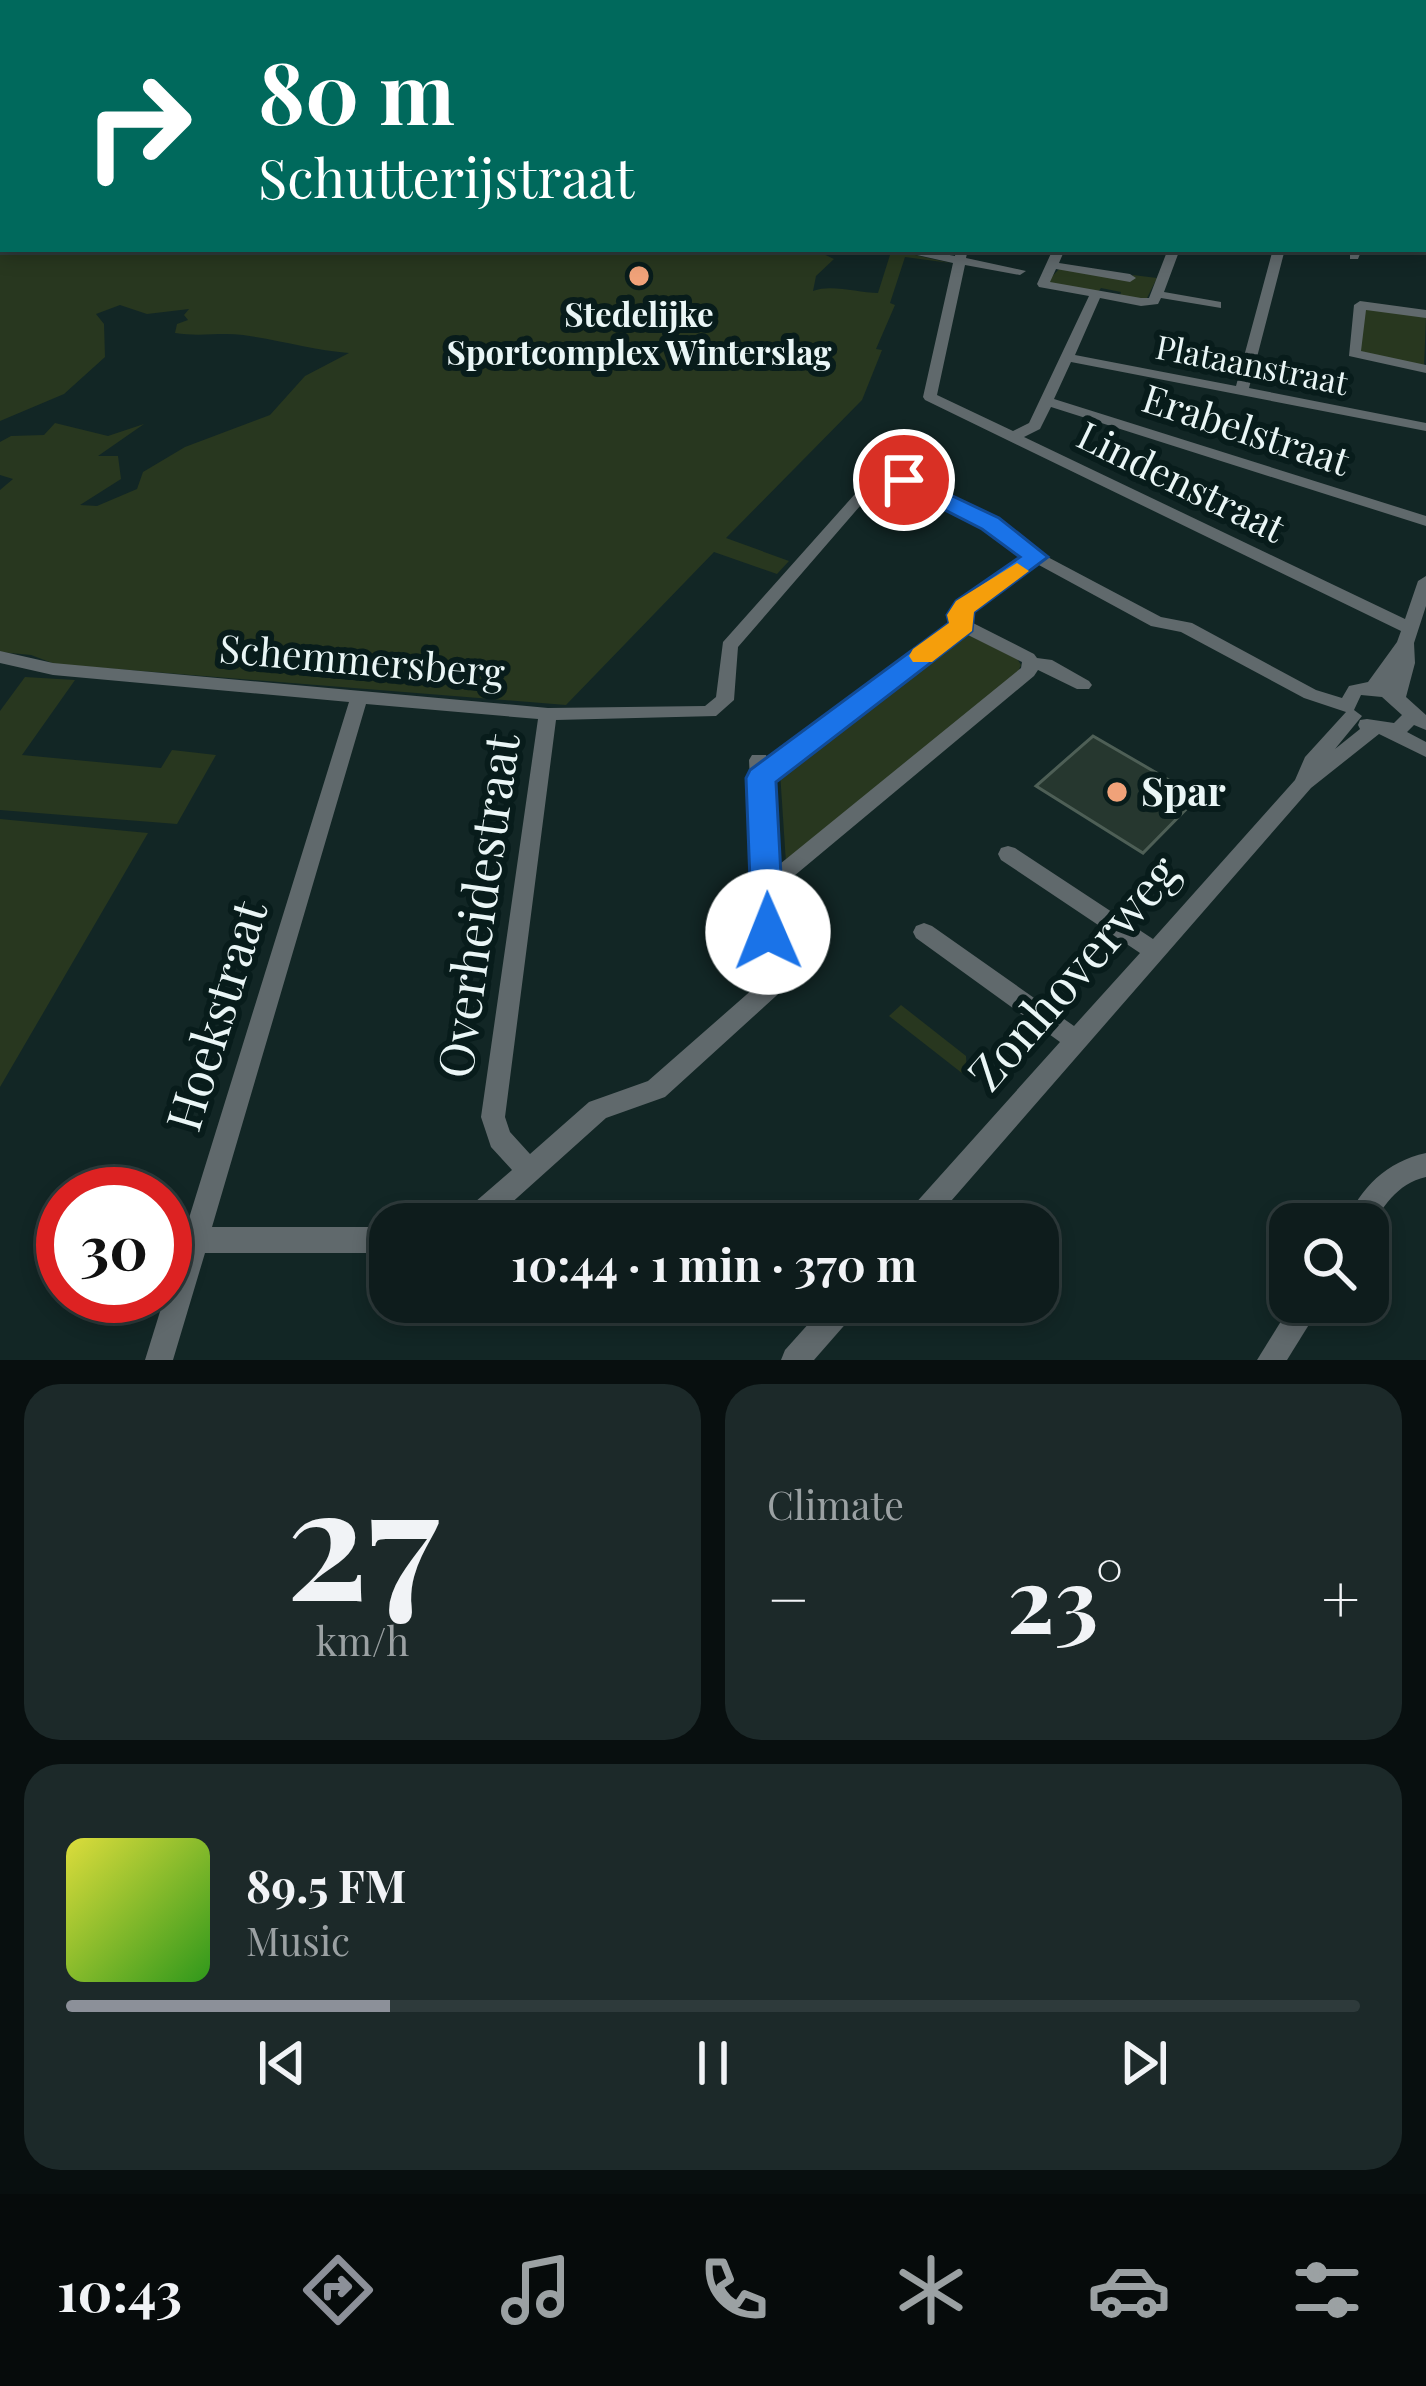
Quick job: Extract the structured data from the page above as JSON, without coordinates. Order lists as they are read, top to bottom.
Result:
{
  "streets": {
    "street": [
      "Plataanstraat",
      "Erabelstraat",
      "Lindenstraat",
      "Schemmersberg",
      "Overheidestraat",
      "Zonhoverweg",
      "Hoekstraat"
    ]
  },
  "crossings": [
    ["Schemmersberg", "Overheidestraat"],
    ["Schemmersberg", "Hoekstraat"]
  ],
  "places": ["Stedelijke Sportcomplex Winterslag", "Spar"],
  "page": {
    "turn": ["80 m", "Schutterijstraat"],
    "limit": "30",
    "trip": "10:44 · 1 min · 370 m",
    "tile": [
      ["27", "km/h"],
      "Climate"
    ],
    "heat": ["−", "23°", "+"],
    "song": ["89.5 FM", "Music"],
    "tabs": "10:43"
  }
}
